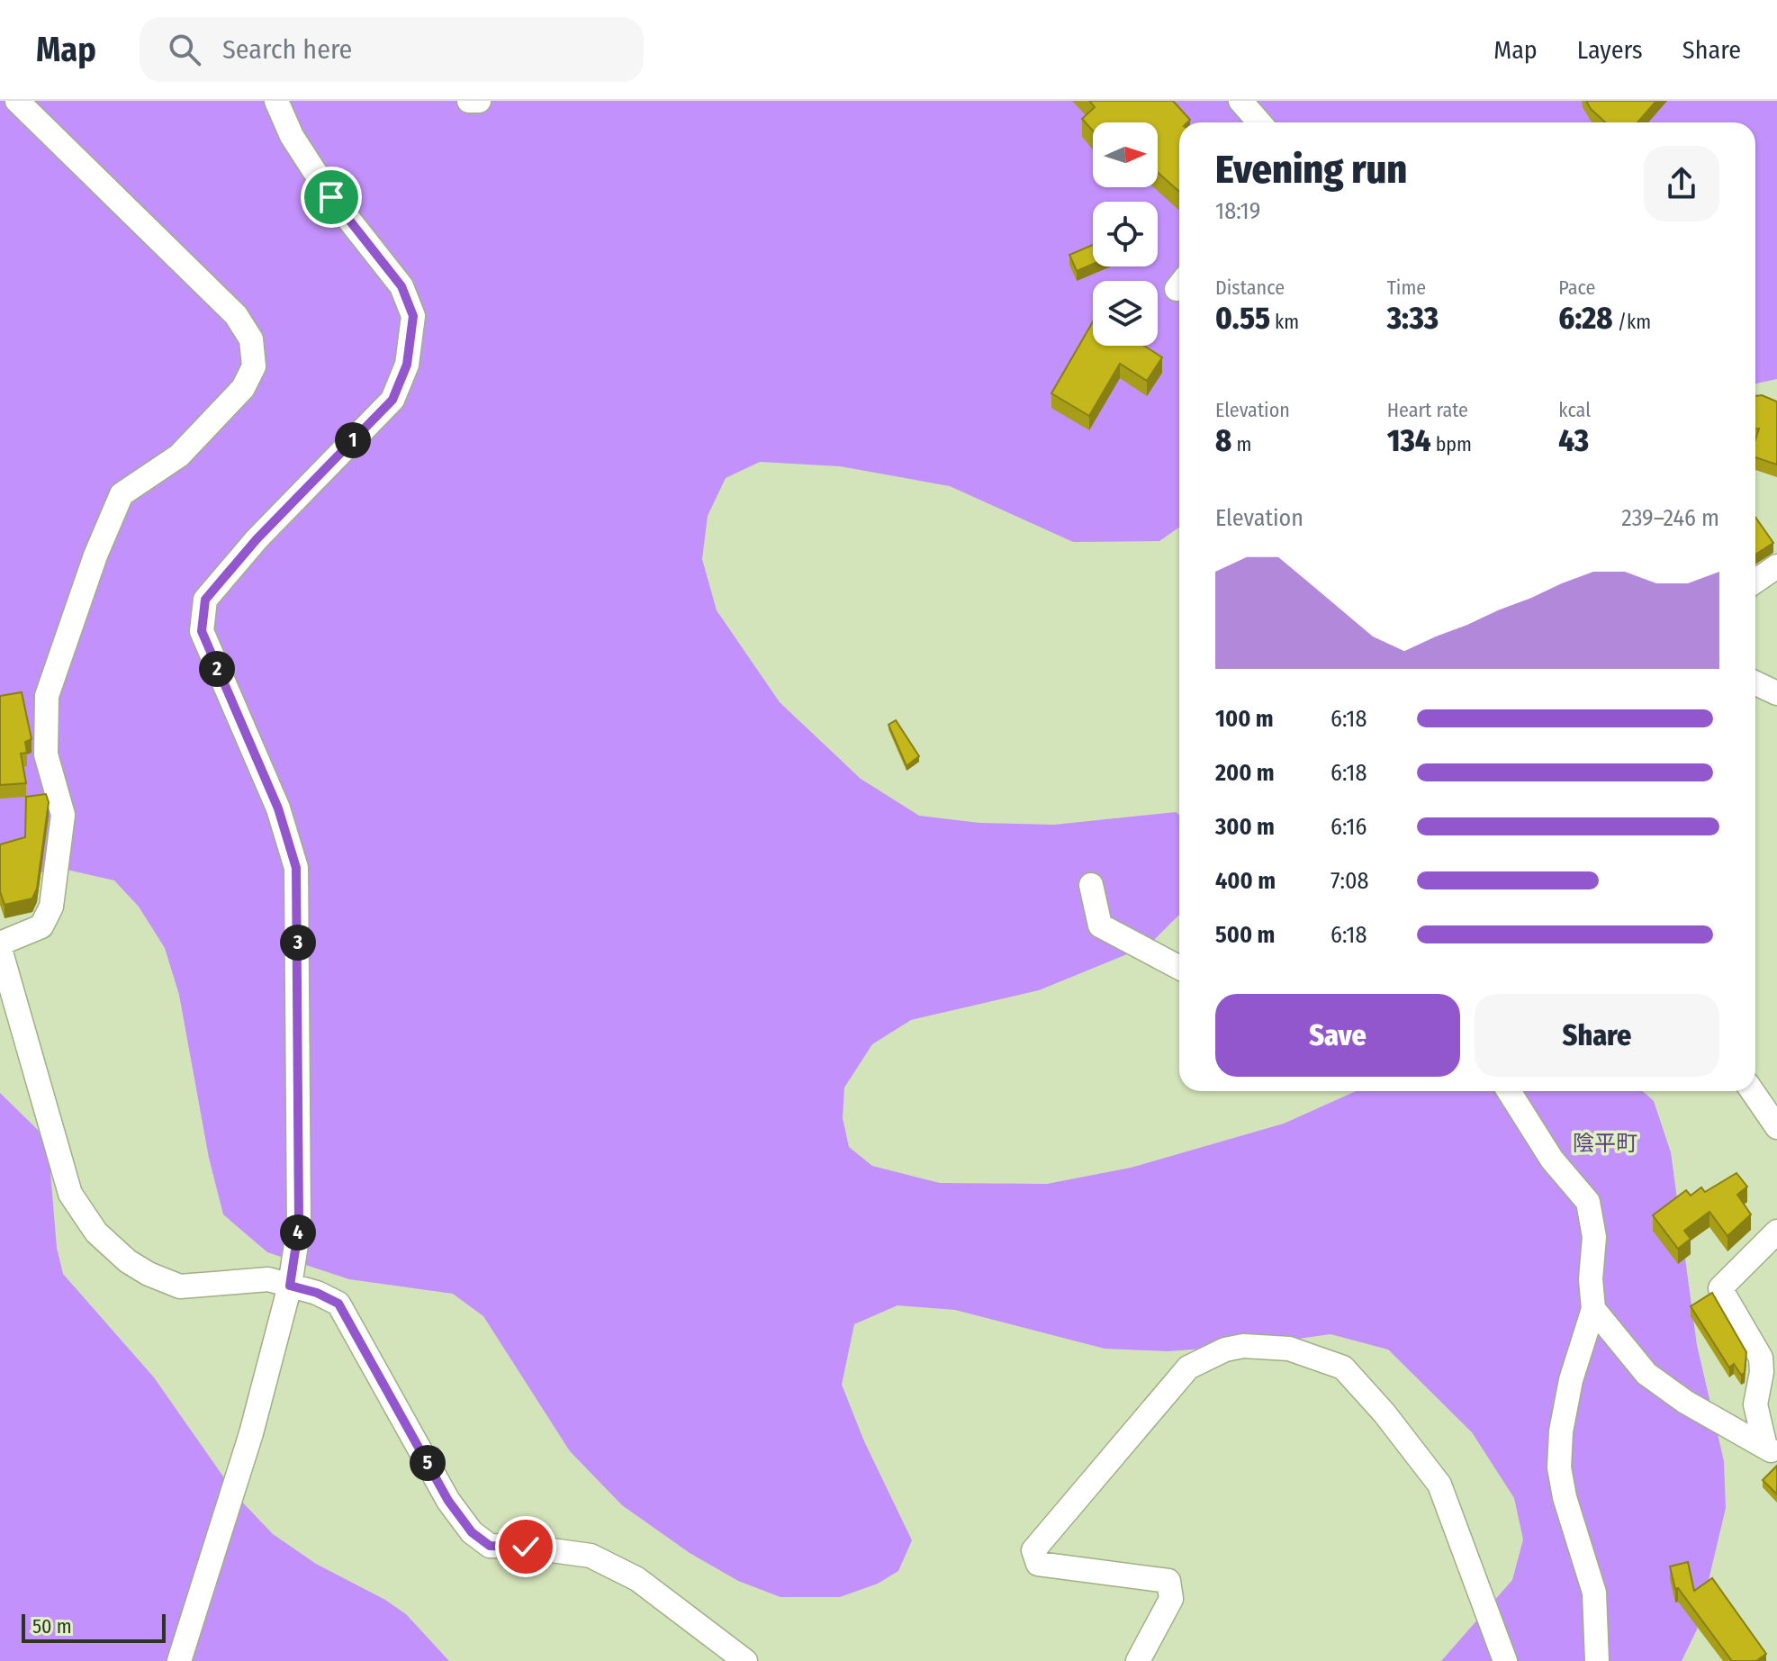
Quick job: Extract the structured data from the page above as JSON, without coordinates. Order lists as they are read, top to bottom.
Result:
{
  "districts": ["陰平町"],
  "scale_bar": "50 m",
  "north": "right",
  "page": {
    "header": "Map",
    "search": "Search here",
    "nav": ["Map", "Layers", "Share"],
    "heading": ["Evening run", "18:19"],
    "stats": [
      ["Distance", "0.55 km"],
      ["Time", "3:33"],
      ["Pace", "6:28 /km"],
      ["Elevation", "8 m"],
      ["Heart rate", "134 bpm"],
      ["kcal", "43"]
    ],
    "pins": [
      "1",
      "2",
      "3",
      "4",
      "5"
    ],
    "chart": ["Elevation", "239–246 m"],
    "list": [
      {
        "name": "100 m",
        "note": "6:18"
      },
      {
        "name": "200 m",
        "note": "6:18"
      },
      {
        "name": "300 m",
        "note": "6:16"
      },
      {
        "name": "400 m",
        "note": "7:08"
      },
      {
        "name": "500 m",
        "note": "6:18"
      }
    ],
    "buttons": ["Save", "Share"],
    "scale": "50 m"
  }
}
